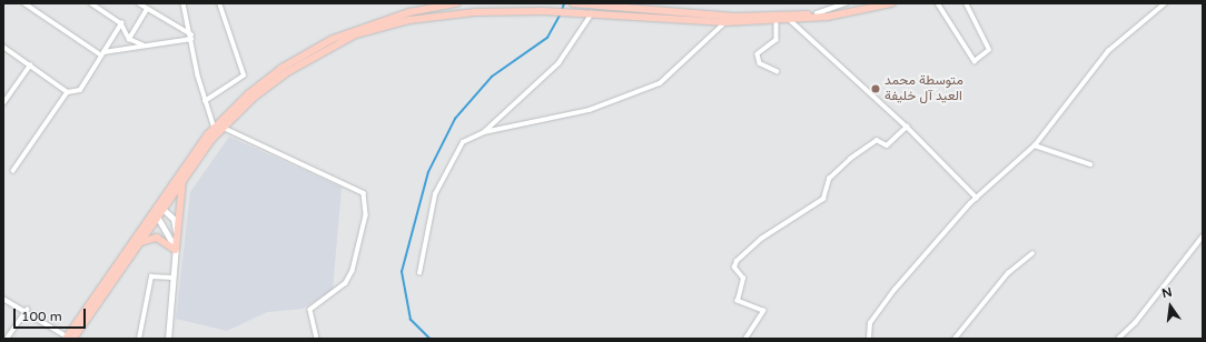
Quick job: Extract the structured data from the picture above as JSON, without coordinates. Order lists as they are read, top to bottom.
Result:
{
  "places": ["متوسطة محمد العيد آل خليفة"],
  "scale_bar": "100 m",
  "north": "top"
}
